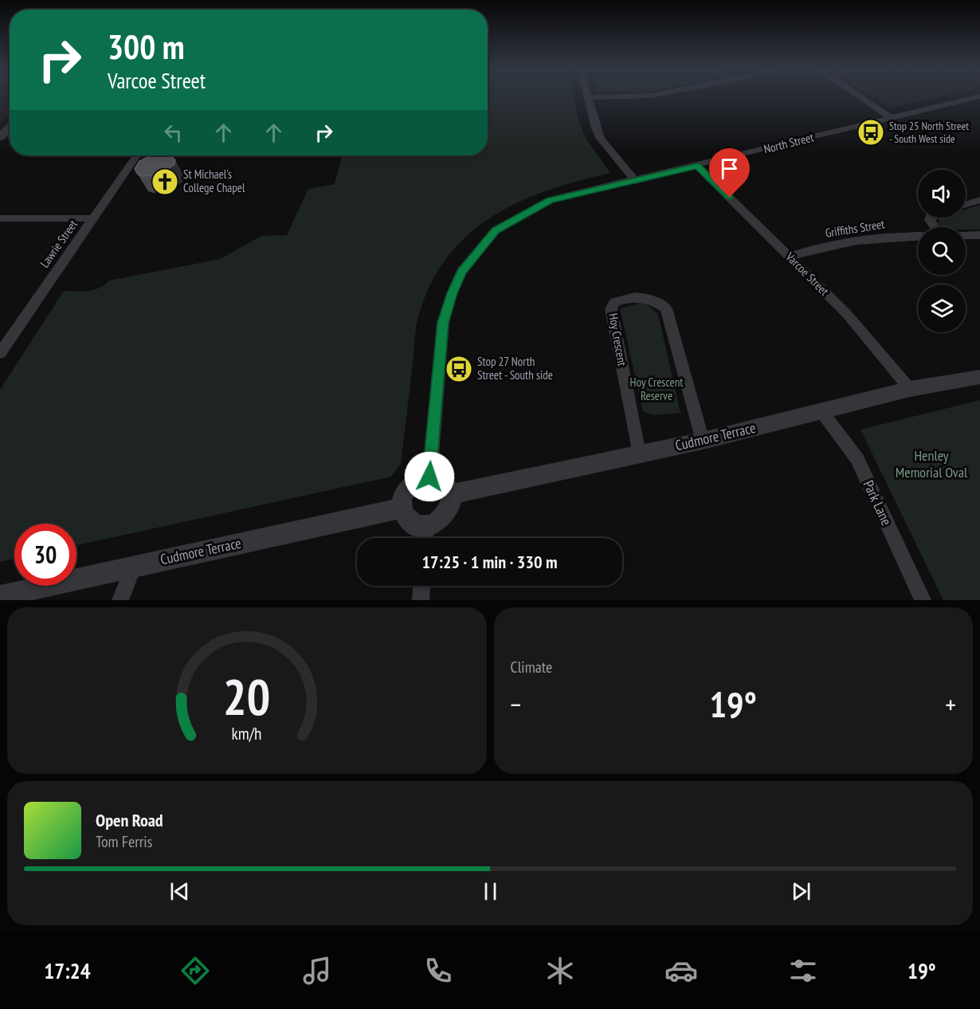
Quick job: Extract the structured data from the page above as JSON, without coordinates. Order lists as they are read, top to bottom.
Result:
{
  "streets": {
    "street": [
      "North Street",
      "Griffiths Street",
      "Lawrie Street",
      "Varcoe Street",
      "Hoy Crescent",
      "Cudmore Terrace",
      "Park Lane"
    ]
  },
  "crossings": [
    ["North Street", "Varcoe Street"],
    ["North Street", "Cudmore Terrace"],
    ["Griffiths Street", "Varcoe Street"],
    ["Varcoe Street", "Cudmore Terrace"],
    ["Hoy Crescent", "Cudmore Terrace"],
    ["Cudmore Terrace", "Park Lane"]
  ],
  "parks": ["Hoy Crescent Reserve", "Henley Memorial Oval"],
  "places": {
    "bus stop": ["Stop 25 North Street - South West side", "Stop 27 North Street - South side"],
    "church": ["St Michael's College Chapel"]
  },
  "page": {
    "turn": ["300 m", "Varcoe Street"],
    "limit": "30",
    "trip": "17:25 · 1 min · 330 m",
    "tile": "Climate",
    "heat": ["−", "19°", "+"],
    "song": ["Open Road", "Tom Ferris"],
    "tabs": ["17:24", "19°"],
    "gauge": ["20", "km/h"]
  }
}
